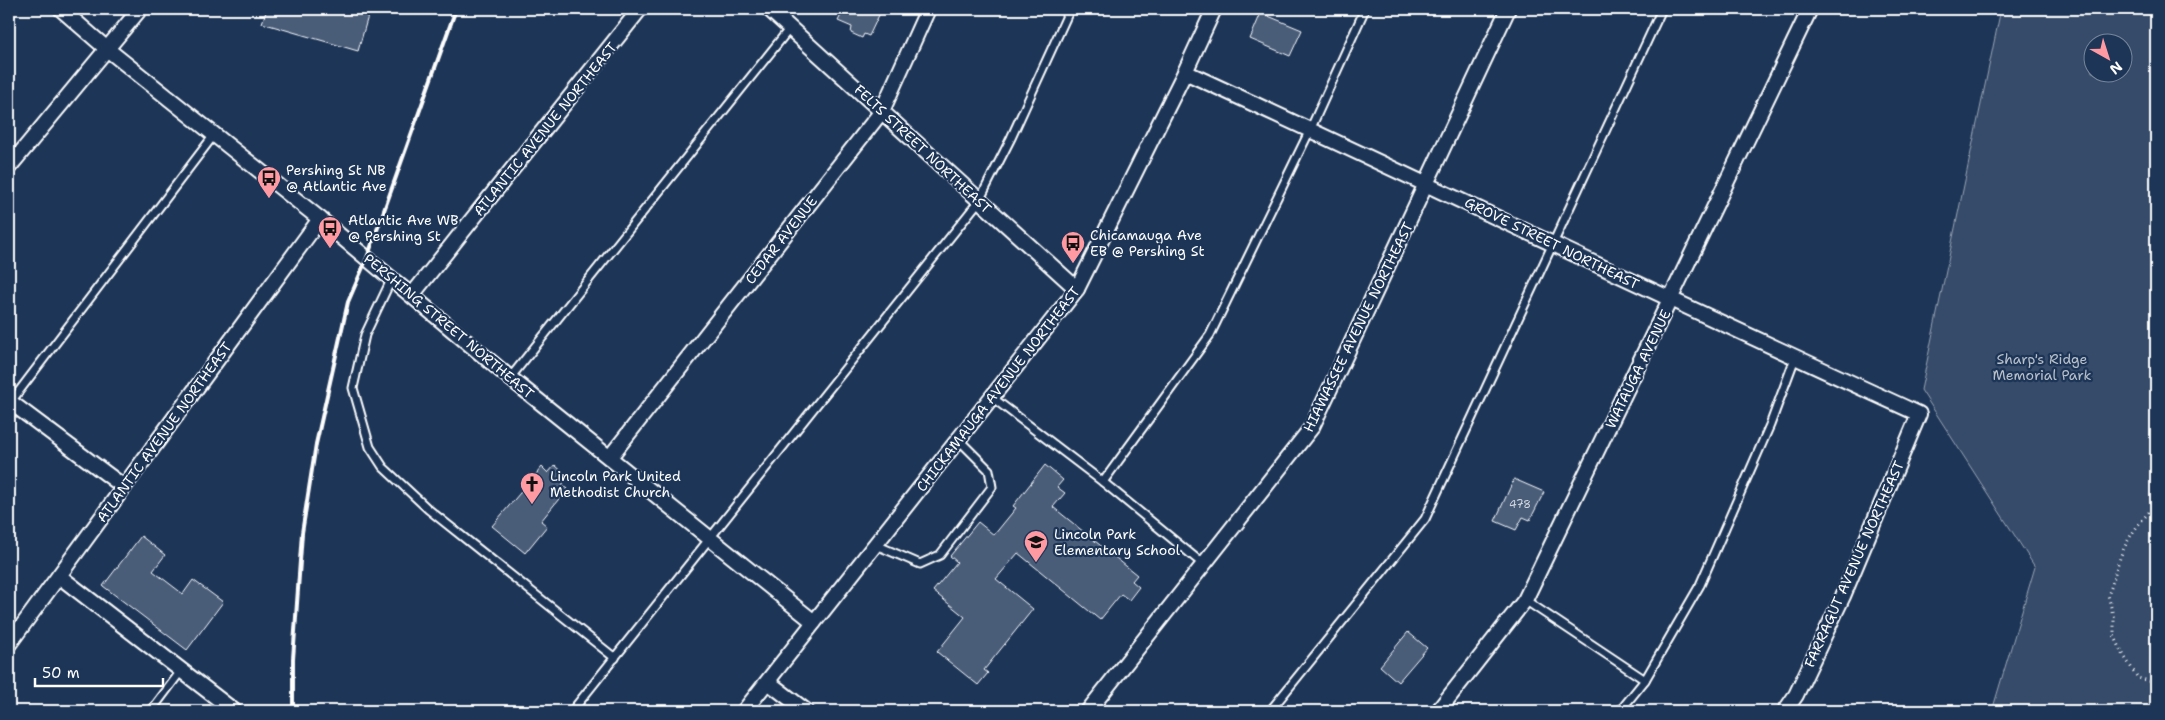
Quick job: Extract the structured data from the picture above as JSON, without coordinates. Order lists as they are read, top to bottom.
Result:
{
  "streets": {
    "street": [
      "ATLANTIC AVENUE NORTHEAST",
      "FELTS STREET NORTHEAST",
      "CEDAR AVENUE",
      "GROVE STREET NORTHEAST",
      "PERSHING STREET NORTHEAST",
      "HIAWASSEE AVENUE NORTHEAST",
      "WATAUGA AVENUE",
      "CHICKAMAUGA AVENUE NORTHEAST",
      "FARRAGUT AVENUE NORTHEAST"
    ]
  },
  "crossings": [
    ["ATLANTIC AVENUE NORTHEAST", "PERSHING STREET NORTHEAST"],
    ["FELTS STREET NORTHEAST", "CEDAR AVENUE"],
    ["FELTS STREET NORTHEAST", "CHICKAMAUGA AVENUE NORTHEAST"],
    ["CEDAR AVENUE", "PERSHING STREET NORTHEAST"],
    ["GROVE STREET NORTHEAST", "HIAWASSEE AVENUE NORTHEAST"],
    ["GROVE STREET NORTHEAST", "WATAUGA AVENUE"],
    ["GROVE STREET NORTHEAST", "CHICKAMAUGA AVENUE NORTHEAST"],
    ["GROVE STREET NORTHEAST", "FARRAGUT AVENUE NORTHEAST"],
    ["PERSHING STREET NORTHEAST", "CHICKAMAUGA AVENUE NORTHEAST"]
  ],
  "parks": ["Sharp's Ridge Memorial Park"],
  "places": {
    "bus stop": ["Pershing St NB @ Atlantic Ave", "Atlantic Ave WB @ Pershing St", "Chicamauga Ave EB @ Pershing St"],
    "church": ["Lincoln Park United Methodist Church"],
    "school or university": ["Lincoln Park Elementary School"]
  },
  "house_numbers": ["478"],
  "scale_bar": "50 m",
  "north": "bottom right"
}
